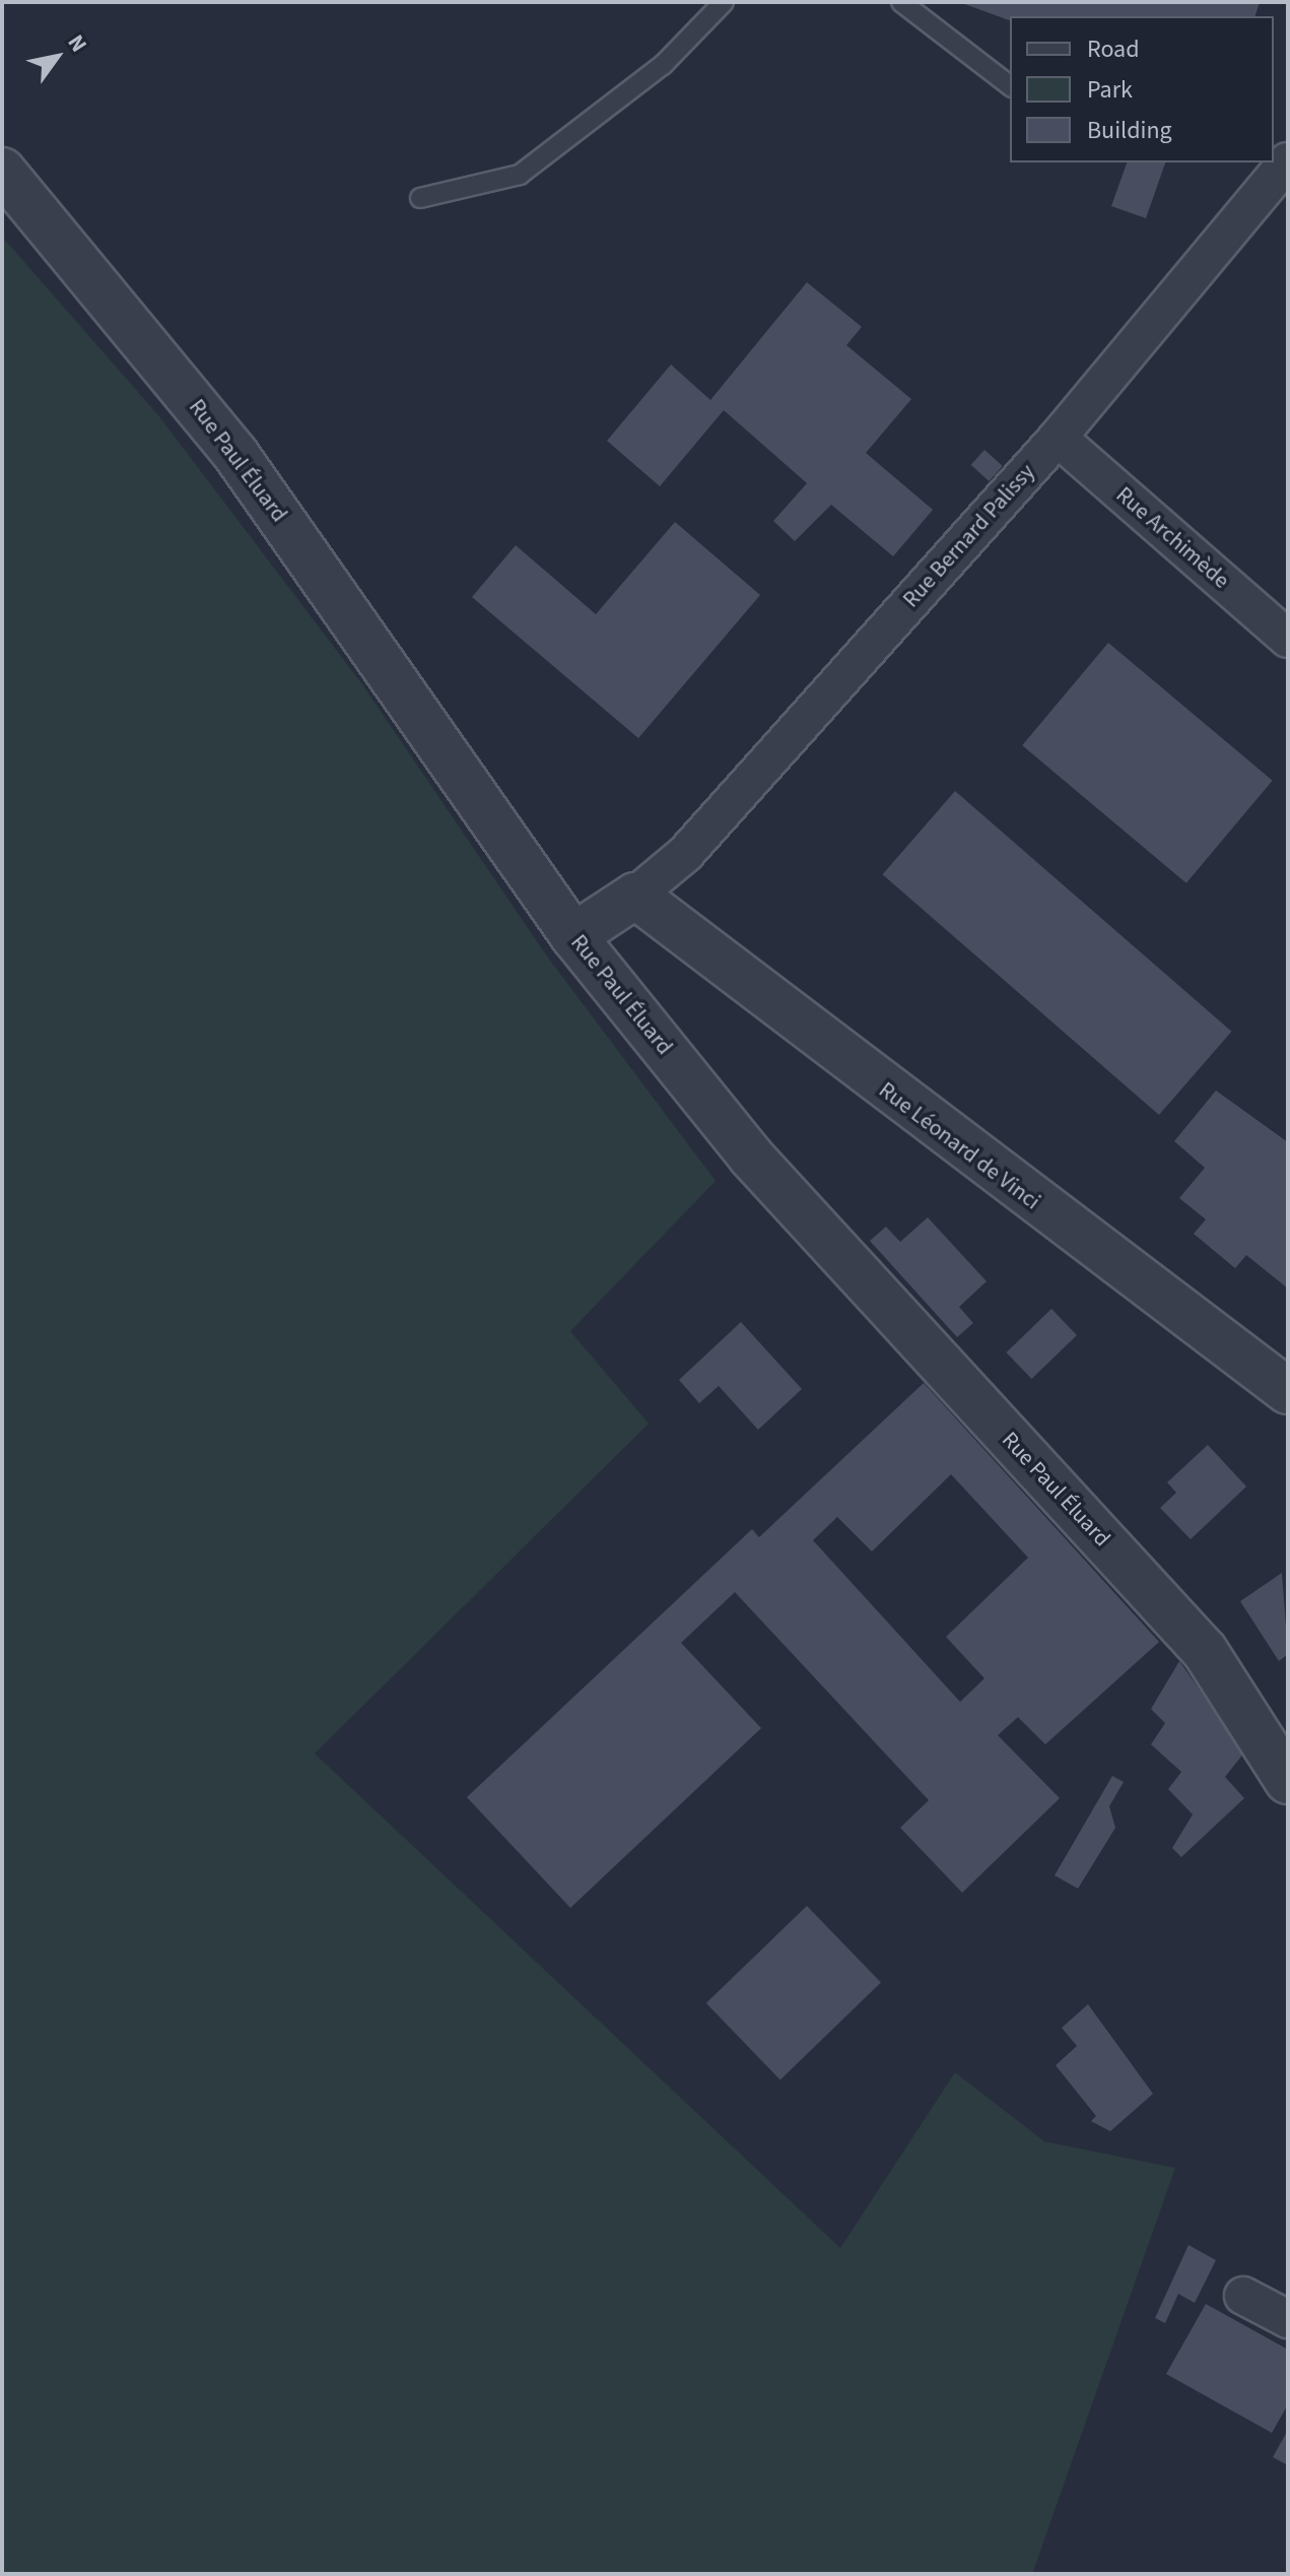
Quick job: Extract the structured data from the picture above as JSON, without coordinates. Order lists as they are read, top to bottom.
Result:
{
  "streets": {
    "street": [
      "Rue Paul Éluard",
      "Rue Bernard Palissy",
      "Rue Archimède",
      "Rue Léonard de Vinci"
    ]
  },
  "crossings": [
    ["Rue Bernard Palissy", "Rue Archimède"],
    ["Rue Bernard Palissy", "Rue Léonard de Vinci"]
  ],
  "legend": ["Road", "Park", "Building"],
  "north": "top right"
}
